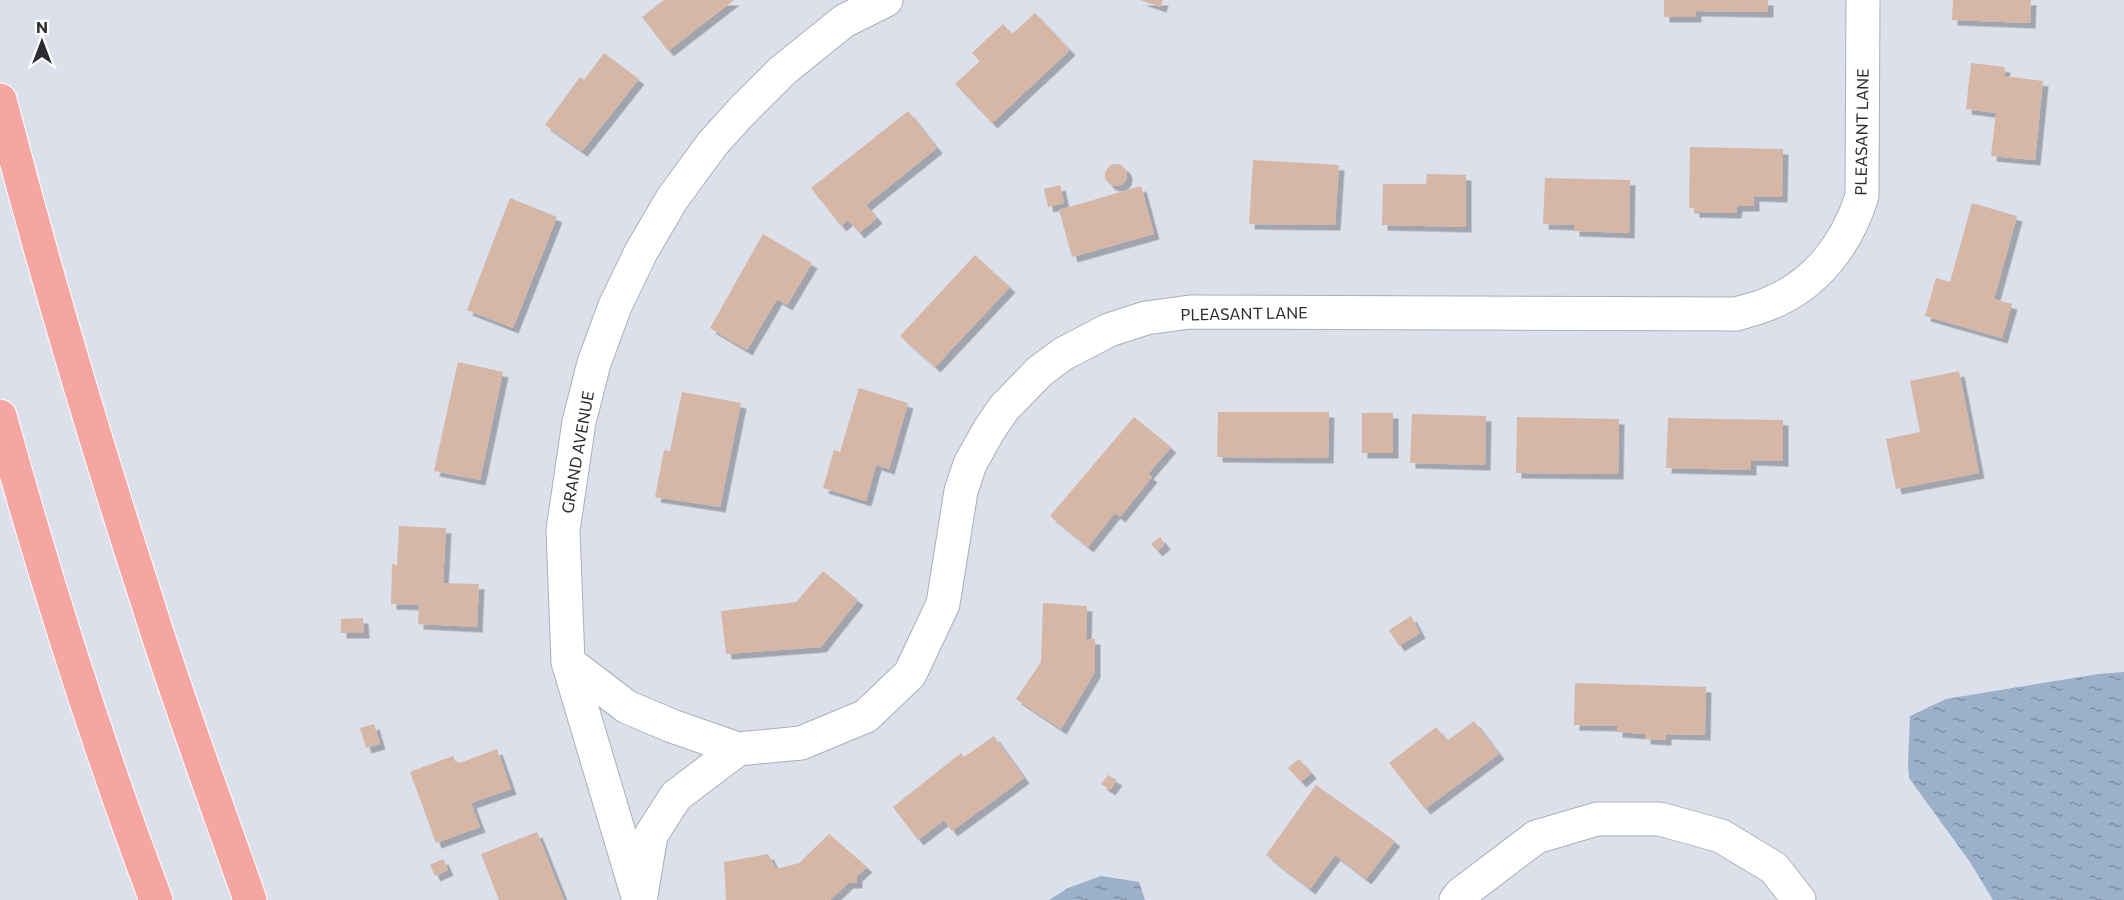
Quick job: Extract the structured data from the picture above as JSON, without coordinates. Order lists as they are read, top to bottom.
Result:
{
  "streets": {
    "street": ["PLEASANT LANE", "GRAND AVENUE"]
  },
  "crossings": [
    ["PLEASANT LANE", "GRAND AVENUE"]
  ],
  "north": "top"
}
